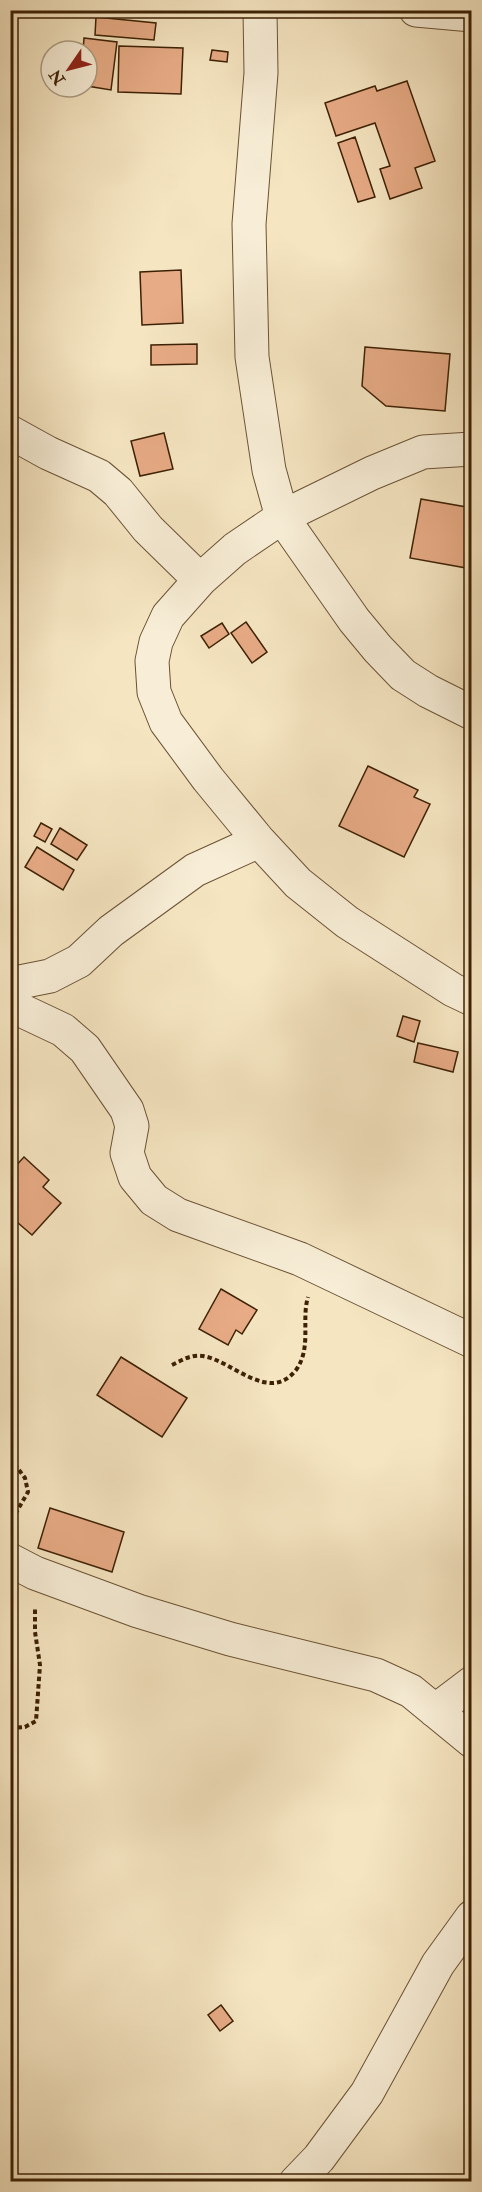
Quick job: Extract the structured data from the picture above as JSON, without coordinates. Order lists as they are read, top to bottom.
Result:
{
  "north": "bottom left"
}
